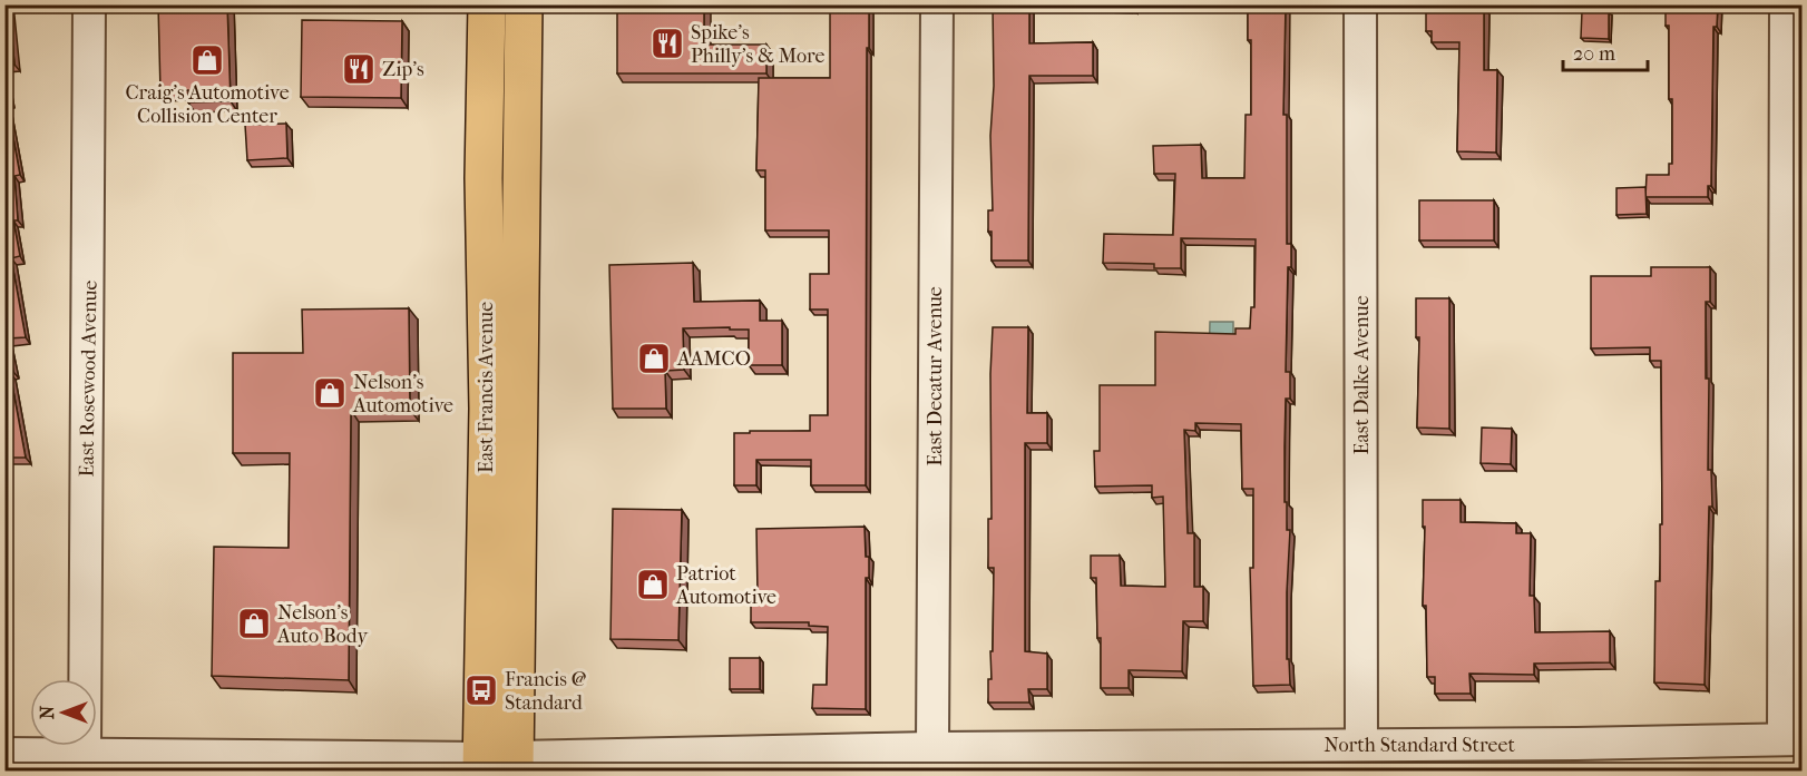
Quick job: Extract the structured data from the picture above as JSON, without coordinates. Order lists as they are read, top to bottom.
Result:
{
  "streets": {
    "main road": ["East Francis Avenue"],
    "street": [
      "East Dalke Avenue",
      "East Decatur Avenue",
      "East Rosewood Avenue",
      "North Standard Street"
    ]
  },
  "crossings": [
    ["East Dalke Avenue", "North Standard Street"],
    ["East Decatur Avenue", "North Standard Street"],
    ["East Rosewood Avenue", "North Standard Street"],
    ["East Francis Avenue", "North Standard Street"]
  ],
  "places": {
    "restaurant": ["Spike's Philly's & More", "Zip's"],
    "shop": [
      "Craig's Automotive Collision Center",
      "AAMCO",
      "Nelson's Automotive",
      "Patriot Automotive",
      "Nelson's Auto Body"
    ],
    "bus stop": ["Francis @ Standard"]
  },
  "scale_bar": "20 m",
  "north": "left"
}
